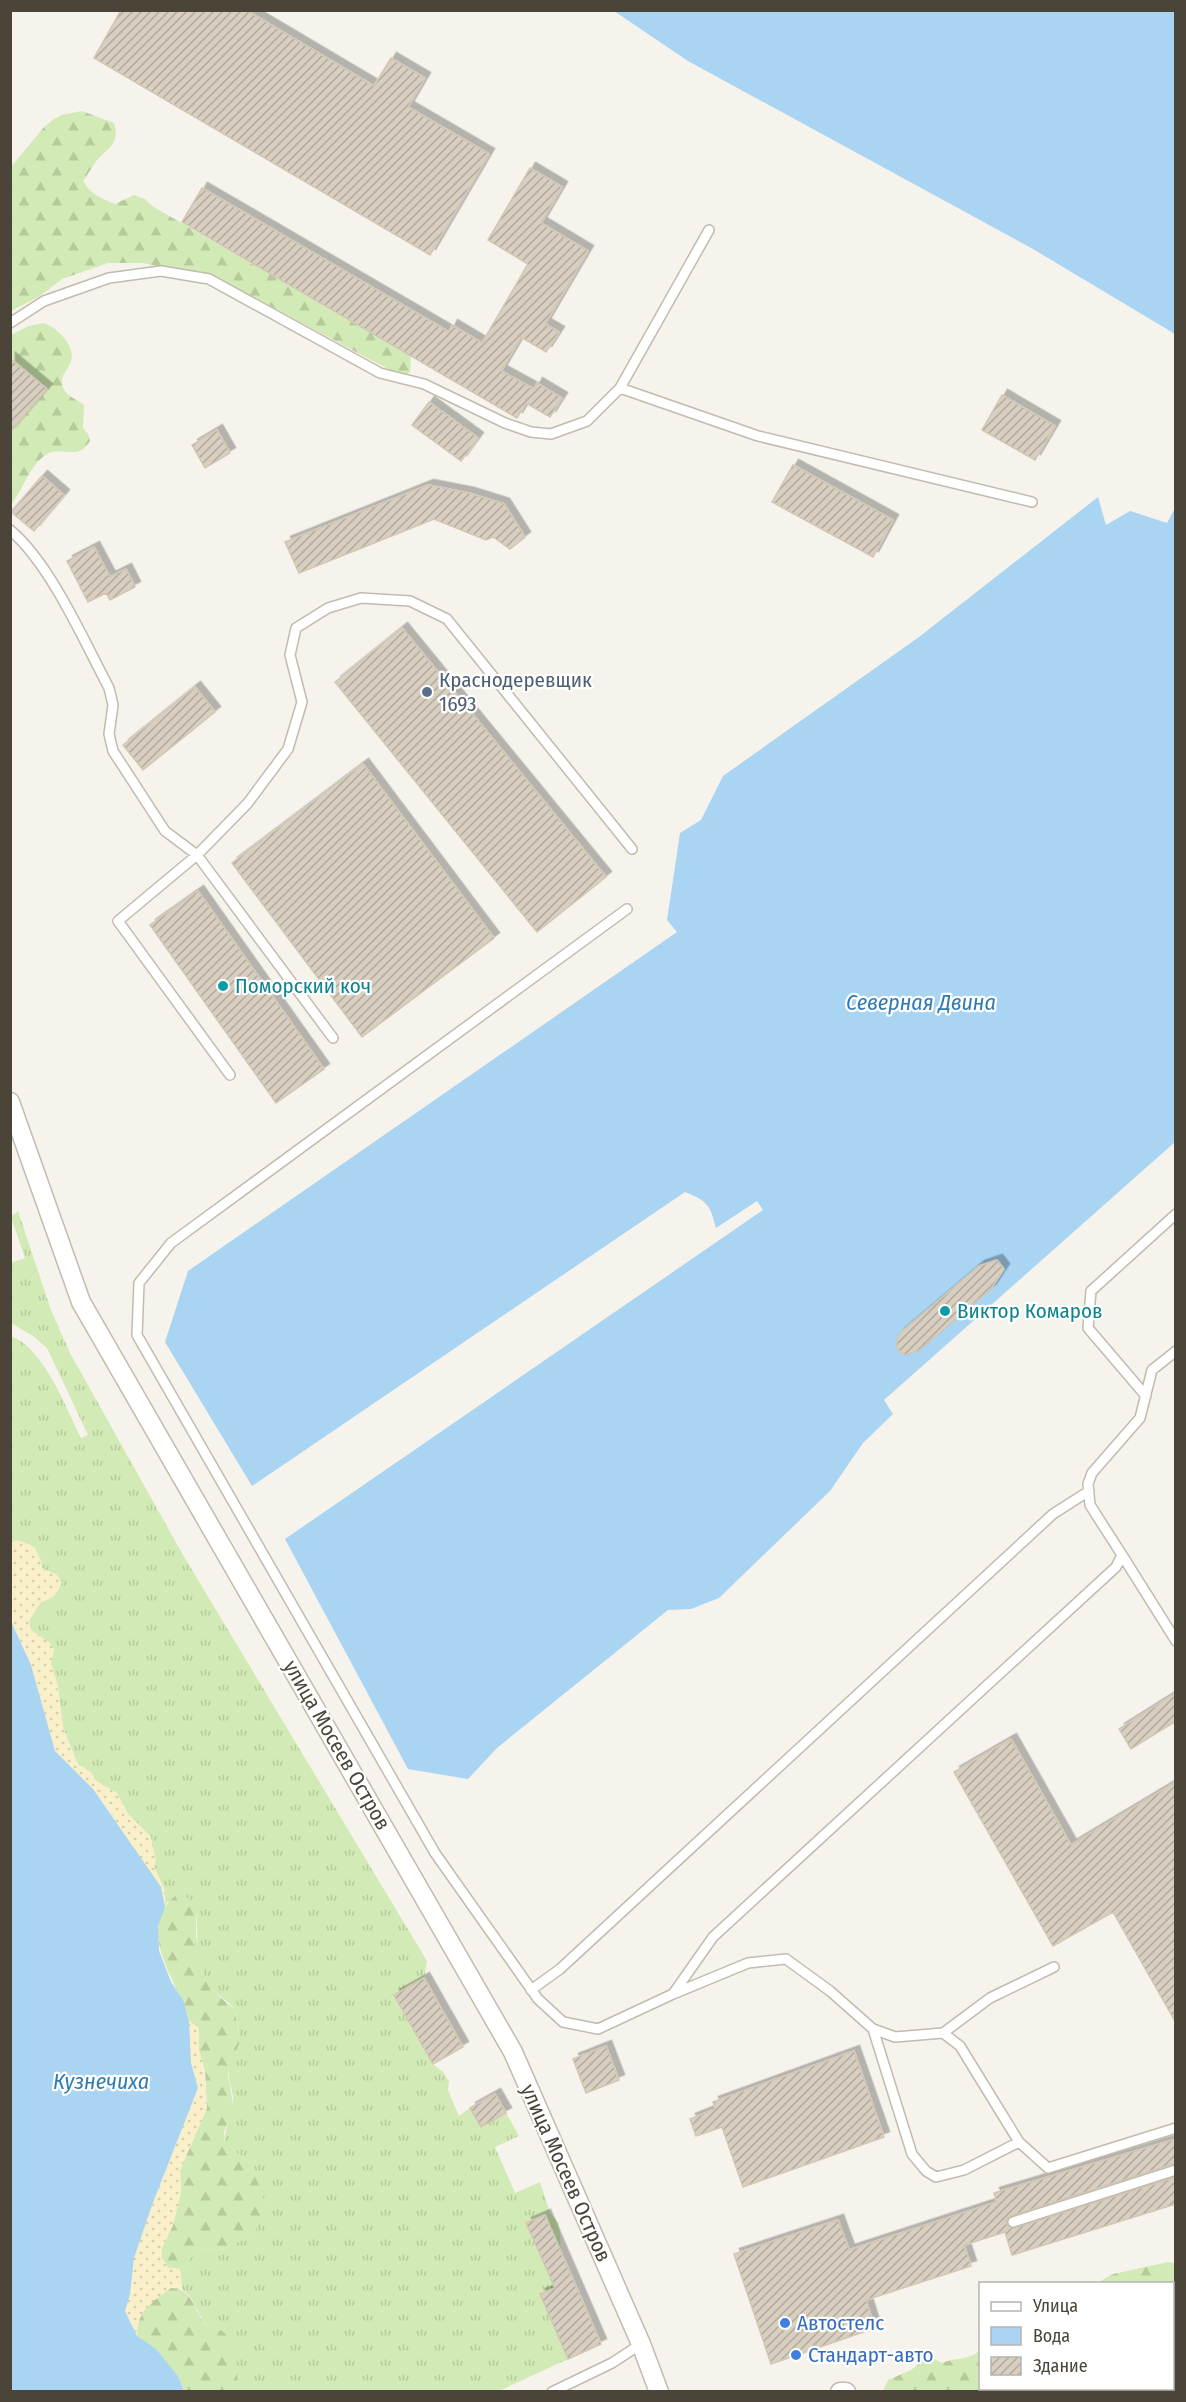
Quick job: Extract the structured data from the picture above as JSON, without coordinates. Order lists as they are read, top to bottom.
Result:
{
  "streets": {
    "street": ["улица Мосеев Остров"]
  },
  "water": ["Северная Двина", "Кузнечиха"],
  "places": [
    "Краснодеревщик 1693",
    "Поморский коч",
    "Виктор Комаров",
    "Автостелс",
    "Стандарт-авто"
  ],
  "legend": ["Улица", "Вода", "Здание"]
}
